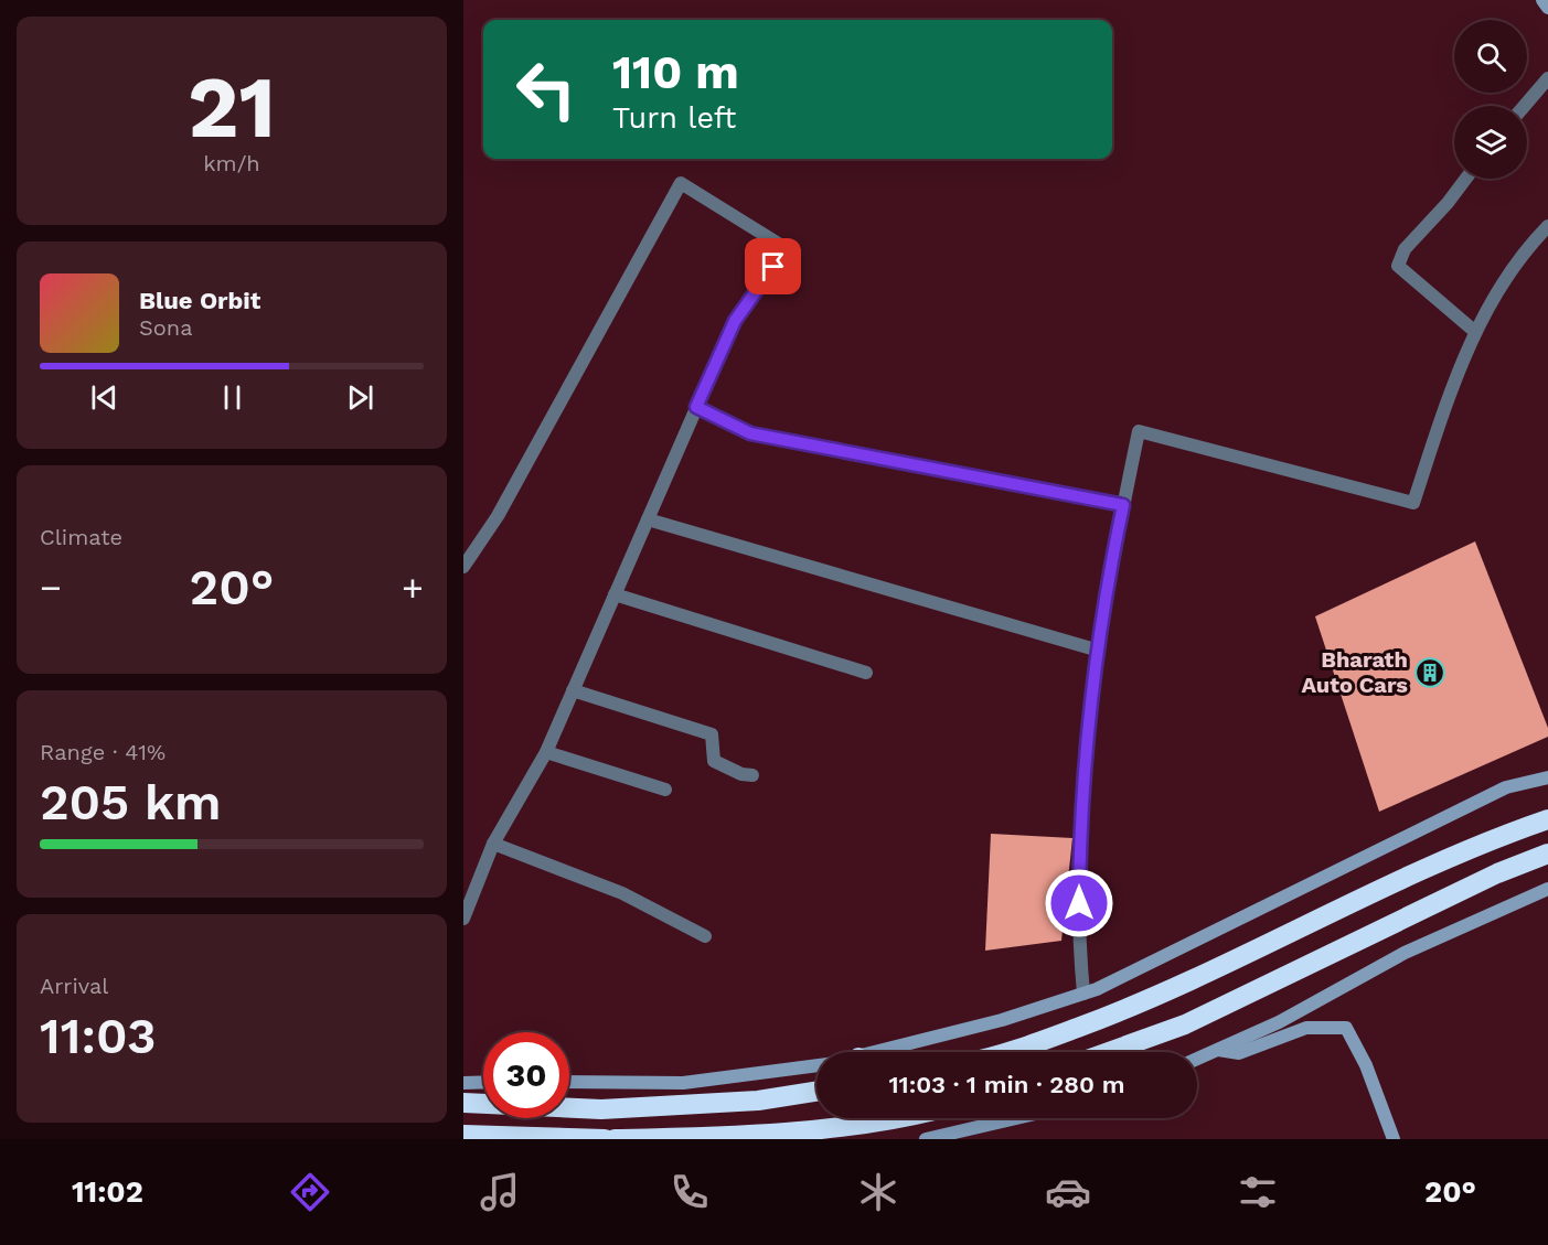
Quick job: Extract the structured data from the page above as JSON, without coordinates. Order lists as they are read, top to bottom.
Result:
{
  "places": {
    "building": ["Bharath Auto Cars"]
  },
  "page": {
    "tile": [
      ["21", "km/h"],
      "Climate",
      ["Range · 41%", "205 km"],
      ["Arrival", "11:03"]
    ],
    "turn": ["110 m", "Turn left"],
    "song": ["Blue Orbit", "Sona"],
    "heat": ["−", "20°", "+"],
    "limit": "30",
    "trip": "11:03 · 1 min · 280 m",
    "tabs": ["11:02", "20°"]
  }
}
